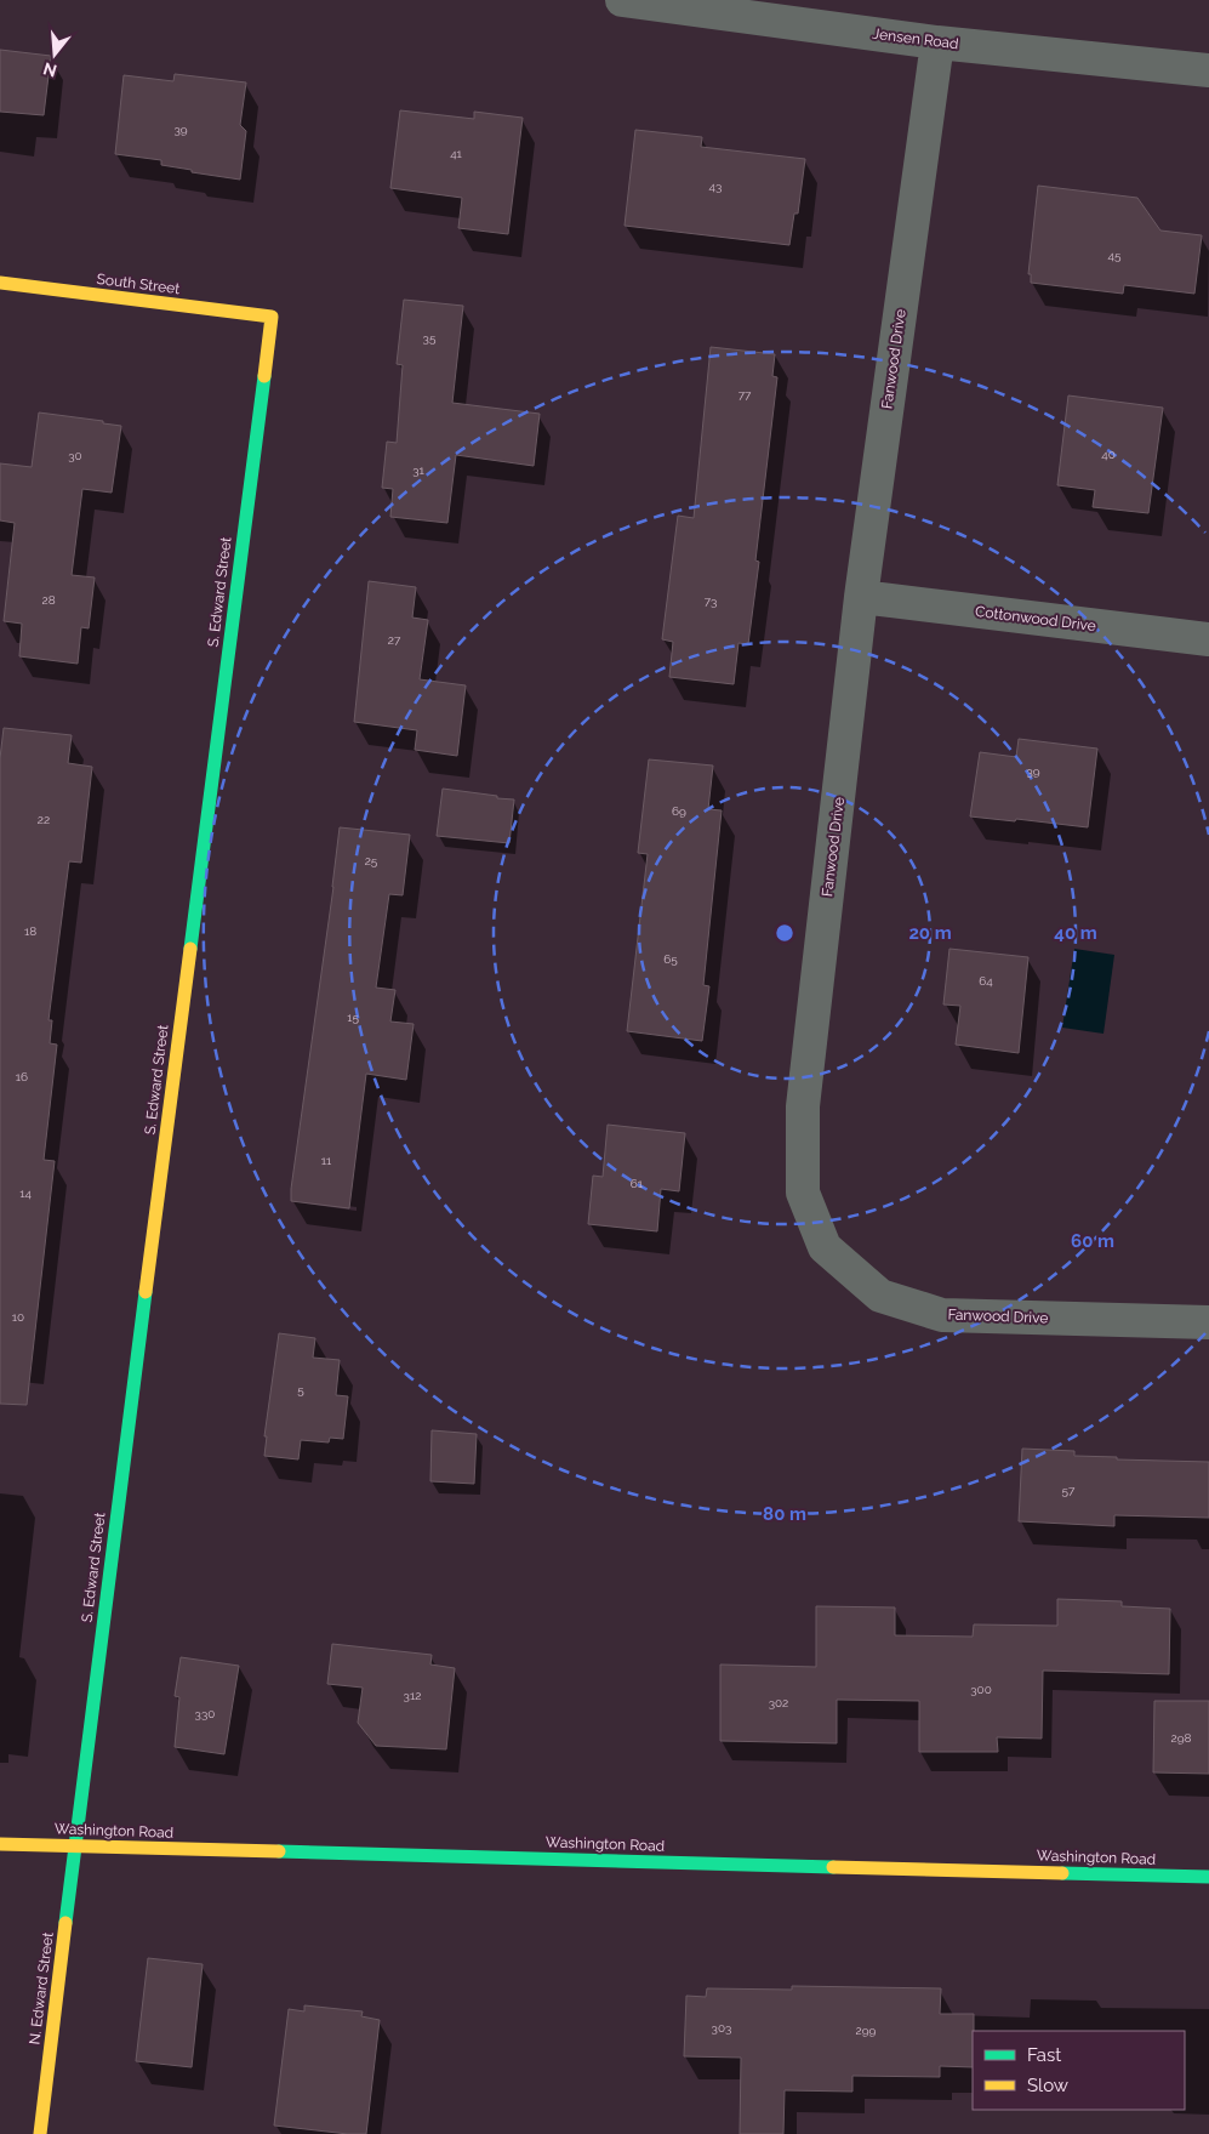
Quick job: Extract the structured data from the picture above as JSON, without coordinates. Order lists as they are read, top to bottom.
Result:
{
  "streets": {
    "street": [
      "Jensen Road",
      "South Street",
      "Fanwood Drive",
      "S. Edward Street",
      "Cottonwood Drive",
      "Washington Road",
      "N. Edward Street"
    ]
  },
  "crossings": [
    ["Jensen Road", "Fanwood Drive"],
    ["South Street", "S. Edward Street"],
    ["Fanwood Drive", "Cottonwood Drive"],
    ["S. Edward Street", "Washington Road"],
    ["S. Edward Street", "N. Edward Street"],
    ["Washington Road", "N. Edward Street"]
  ],
  "house_numbers": [
    "39",
    "41",
    "43",
    "45",
    "35",
    "77",
    "40",
    "30",
    "31",
    "28",
    "73",
    "27",
    "39",
    "69",
    "22",
    "25",
    "18",
    "65",
    "64",
    "15",
    "16",
    "11",
    "61",
    "14",
    "10",
    "5",
    "57",
    "300",
    "312",
    "302",
    "330",
    "298",
    "303",
    "299"
  ],
  "legend": ["Fast", "Slow"],
  "north": "bottom",
  "rings": [
    "20 m",
    "40 m",
    "60 m",
    "80 m"
  ]
}
